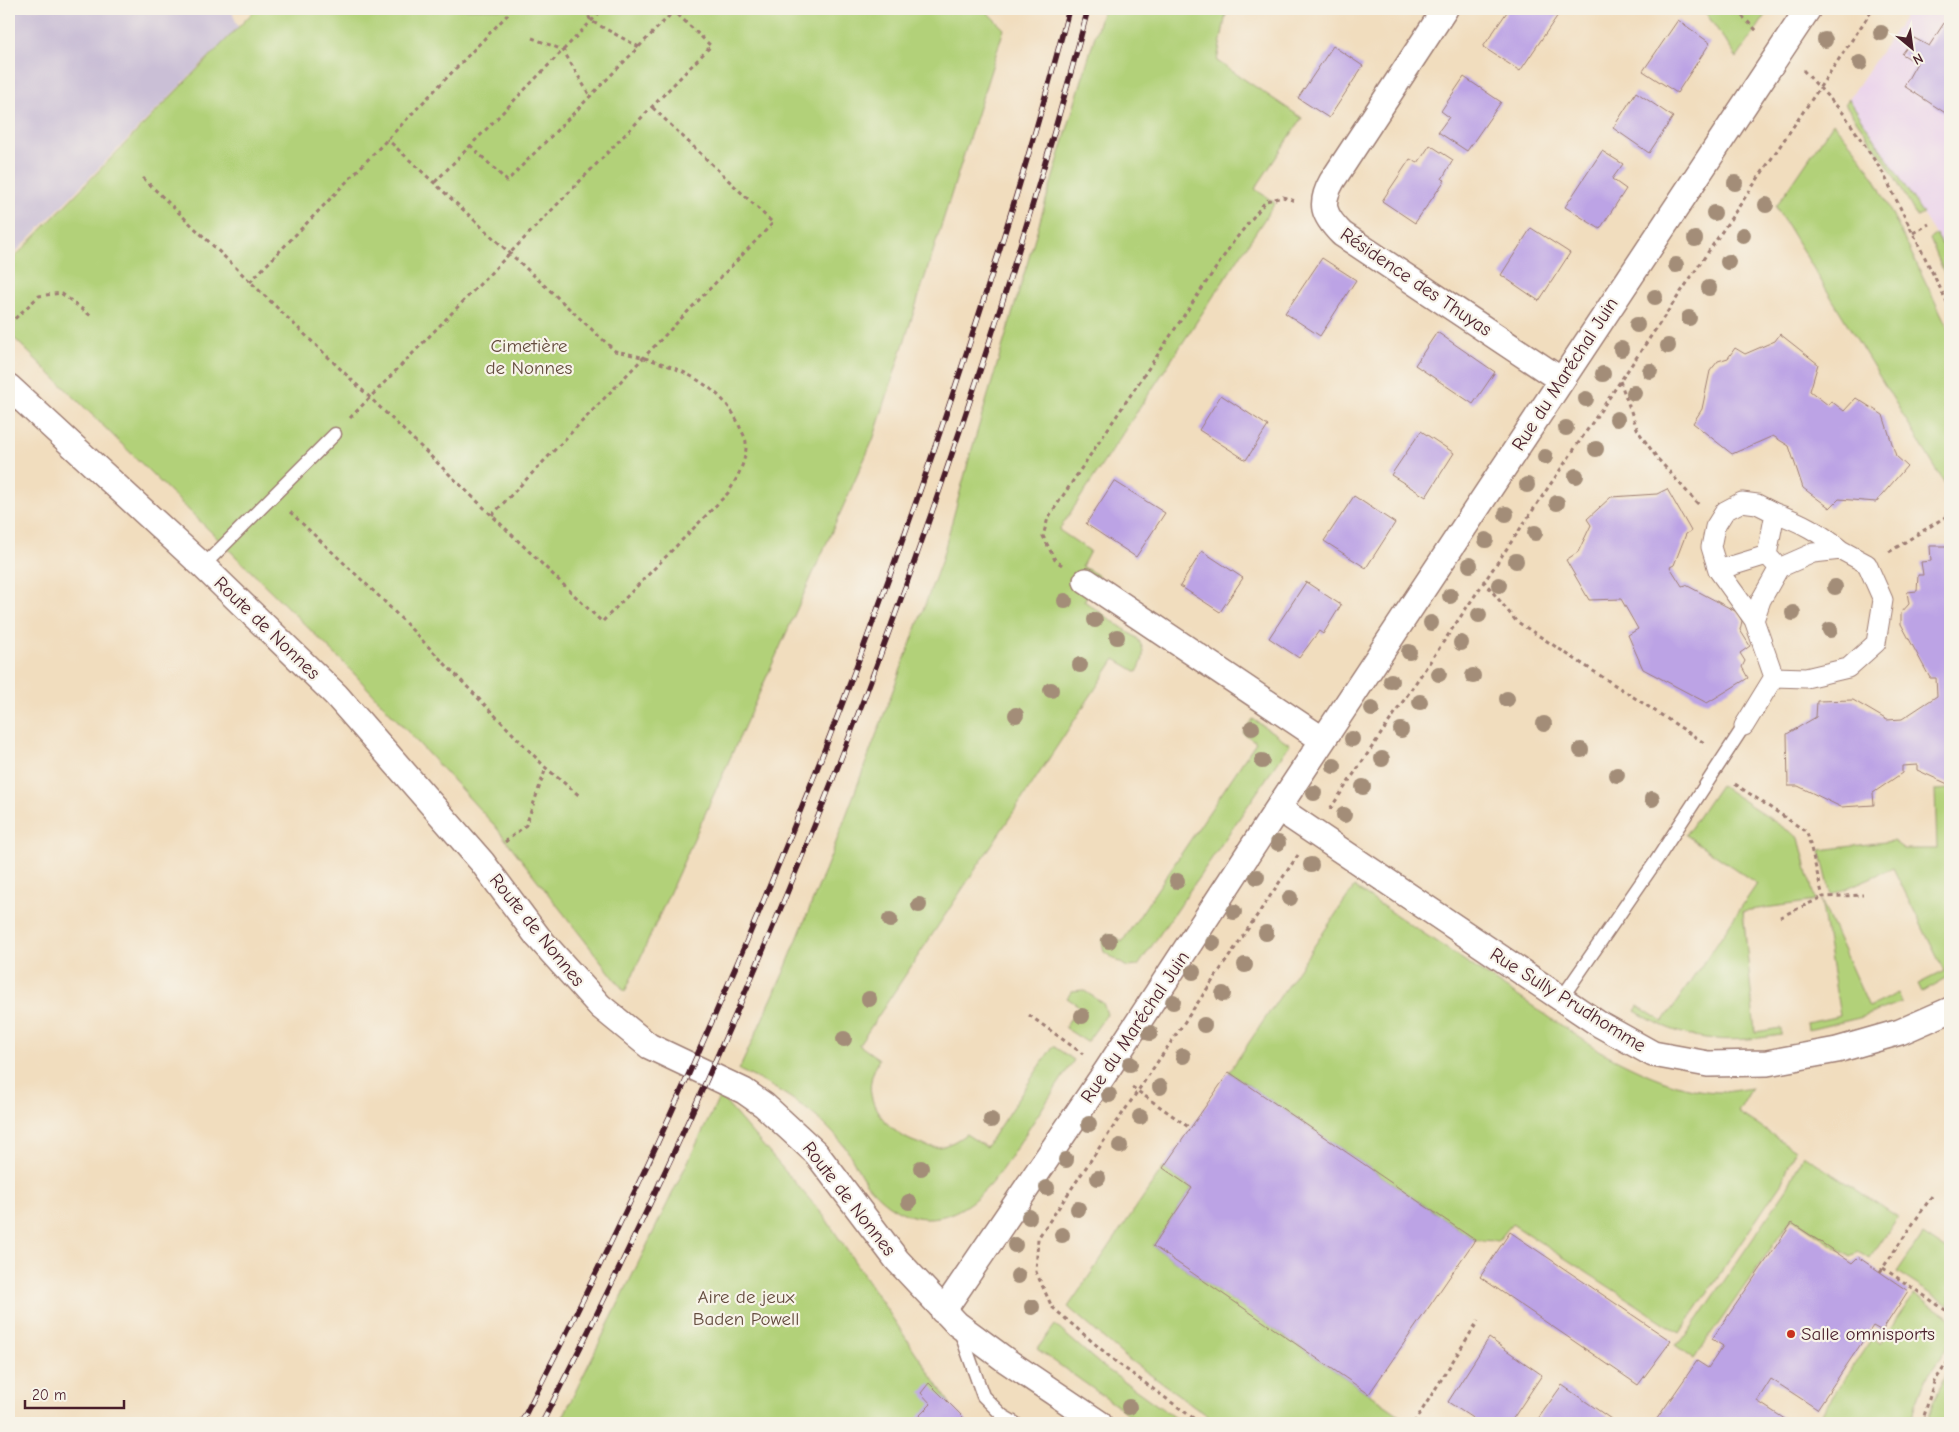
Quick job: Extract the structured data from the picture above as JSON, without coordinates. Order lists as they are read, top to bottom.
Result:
{
  "streets": {
    "street": [
      "Résidence des Thuyas",
      "Rue du Maréchal Juin",
      "Route de Nonnes",
      "Rue Sully Prudhomme"
    ]
  },
  "crossings": [
    ["Résidence des Thuyas", "Rue du Maréchal Juin"],
    ["Rue du Maréchal Juin", "Route de Nonnes"],
    ["Rue du Maréchal Juin", "Rue Sully Prudhomme"]
  ],
  "parks": ["Cimetière de Nonnes", "Aire de jeux Baden Powell"],
  "places": ["Salle omnisports"],
  "scale_bar": "20 m",
  "north": "bottom right"
}
